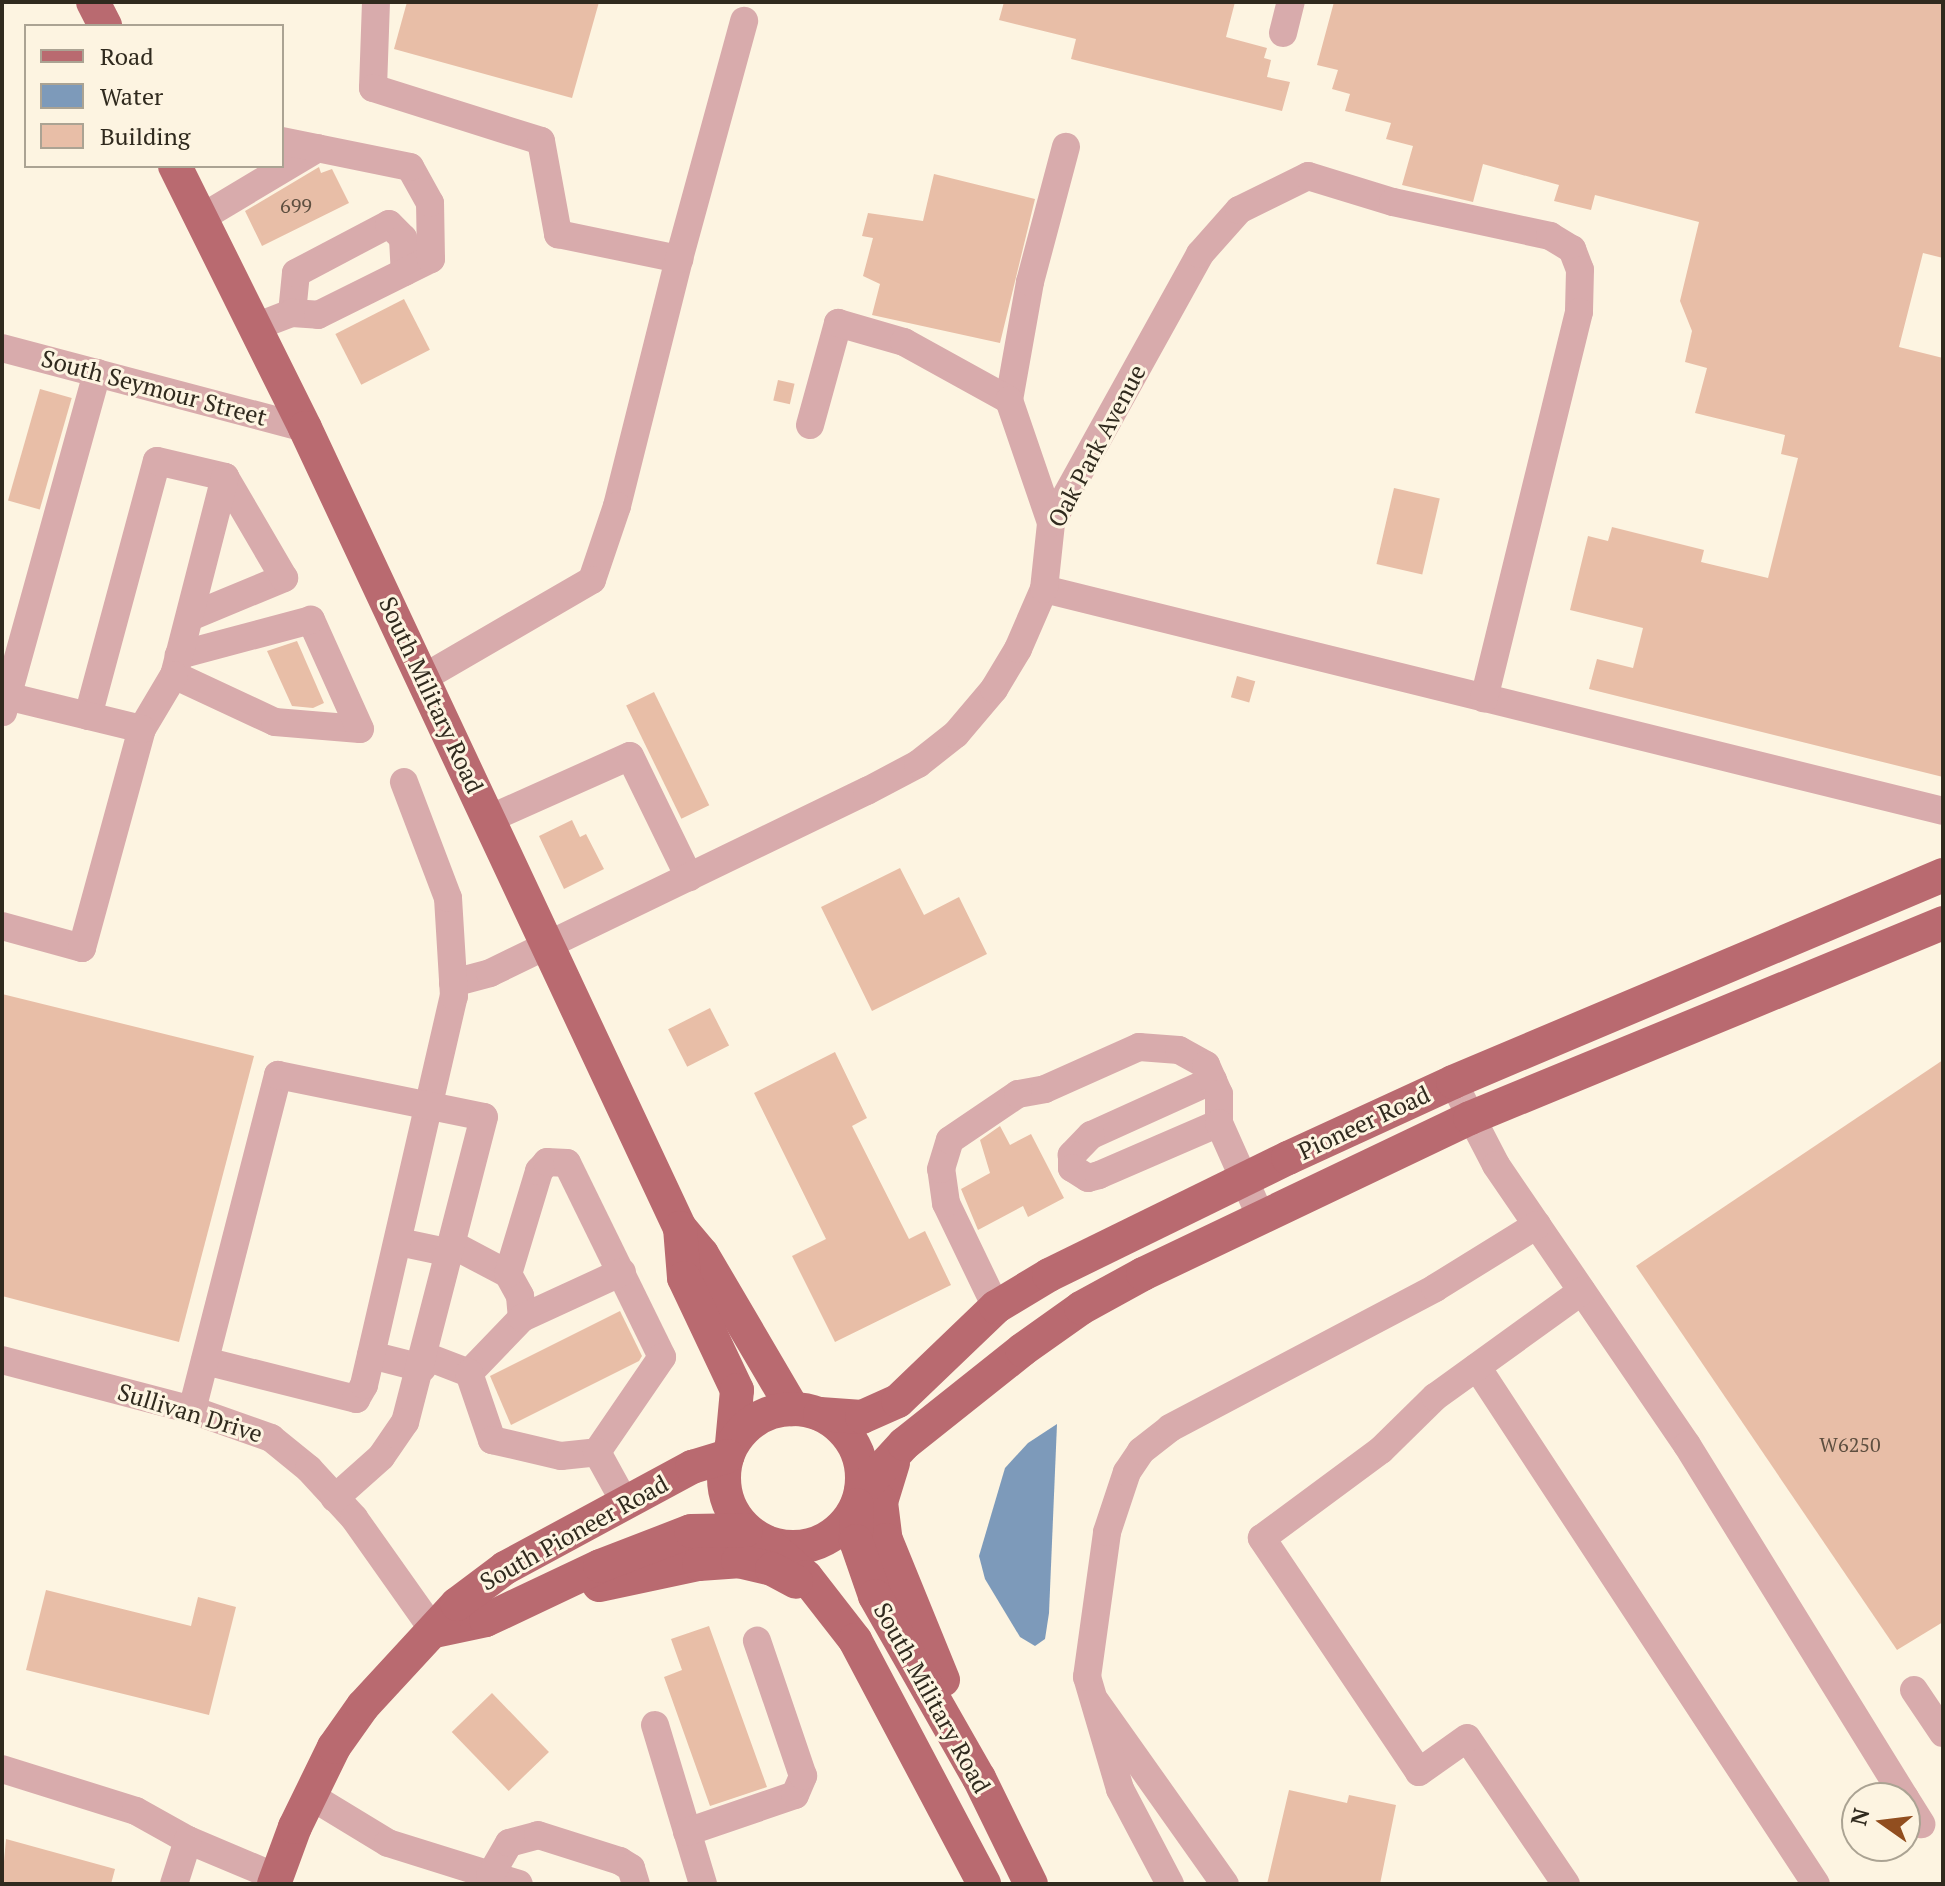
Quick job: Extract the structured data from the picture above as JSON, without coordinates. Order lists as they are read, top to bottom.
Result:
{
  "streets": {
    "main road": ["South Military Road", "Pioneer Road", "South Pioneer Road"],
    "street": ["South Seymour Street", "Oak Park Avenue", "Sullivan Drive"]
  },
  "crossings": [
    ["South Seymour Street", "South Military Road"],
    ["Oak Park Avenue", "South Military Road"],
    ["South Military Road", "Pioneer Road"],
    ["South Military Road", "South Pioneer Road"],
    ["Pioneer Road", "South Pioneer Road"],
    ["Sullivan Drive", "South Pioneer Road"]
  ],
  "house_numbers": ["699", "W6250"],
  "legend": ["Road", "Water", "Building"],
  "north": "left"
}
